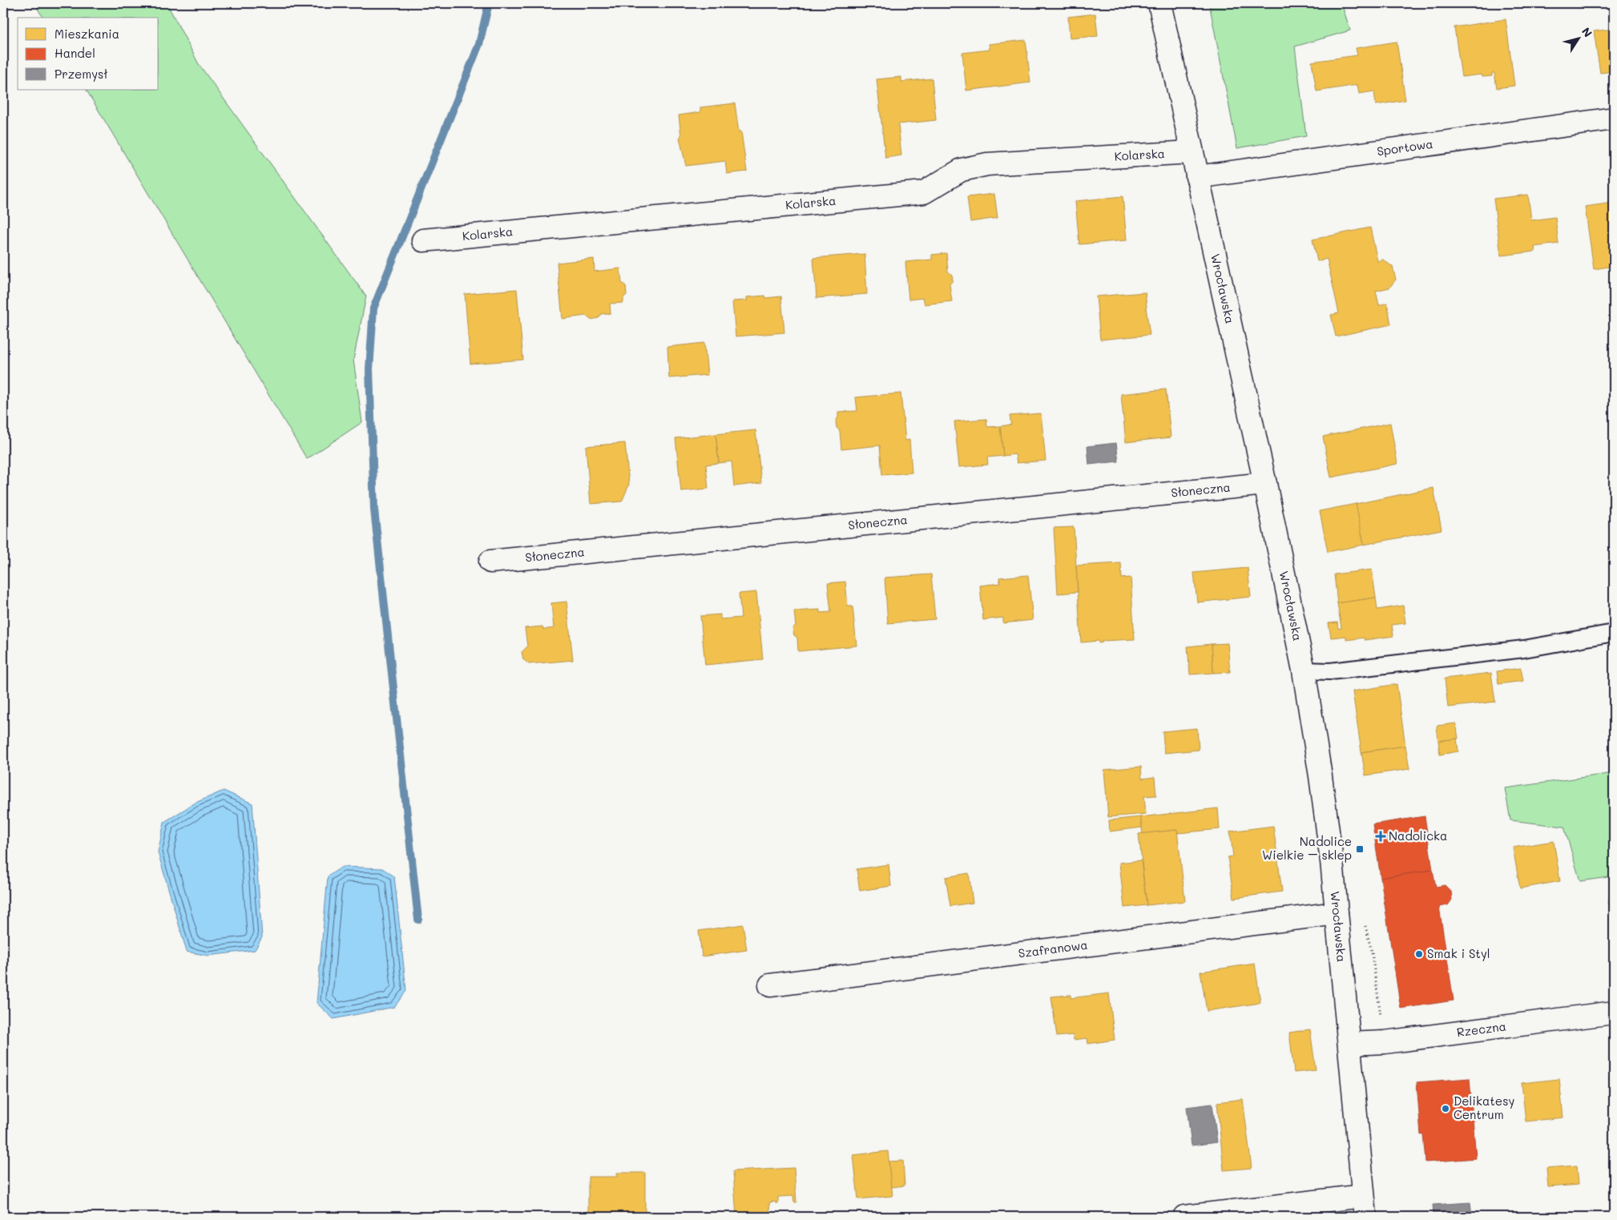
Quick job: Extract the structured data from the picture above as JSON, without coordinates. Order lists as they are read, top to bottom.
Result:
{
  "streets": {
    "street": [
      "Sportowa",
      "Kolarska",
      "Wrocławska",
      "Słoneczna",
      "Szafranowa",
      "Rzeczna"
    ]
  },
  "crossings": [
    ["Sportowa", "Wrocławska"],
    ["Kolarska", "Wrocławska"],
    ["Wrocławska", "Słoneczna"],
    ["Wrocławska", "Szafranowa"],
    ["Wrocławska", "Rzeczna"]
  ],
  "places": {
    "health": ["Nadolicka"],
    "transit": ["Nadolice Wielkie – sklep"],
    "other": ["Smak i Styl", "Delikatesy Centrum"]
  },
  "legend": ["Mieszkania", "Handel", "Przemysł"],
  "north": "top right"
}
